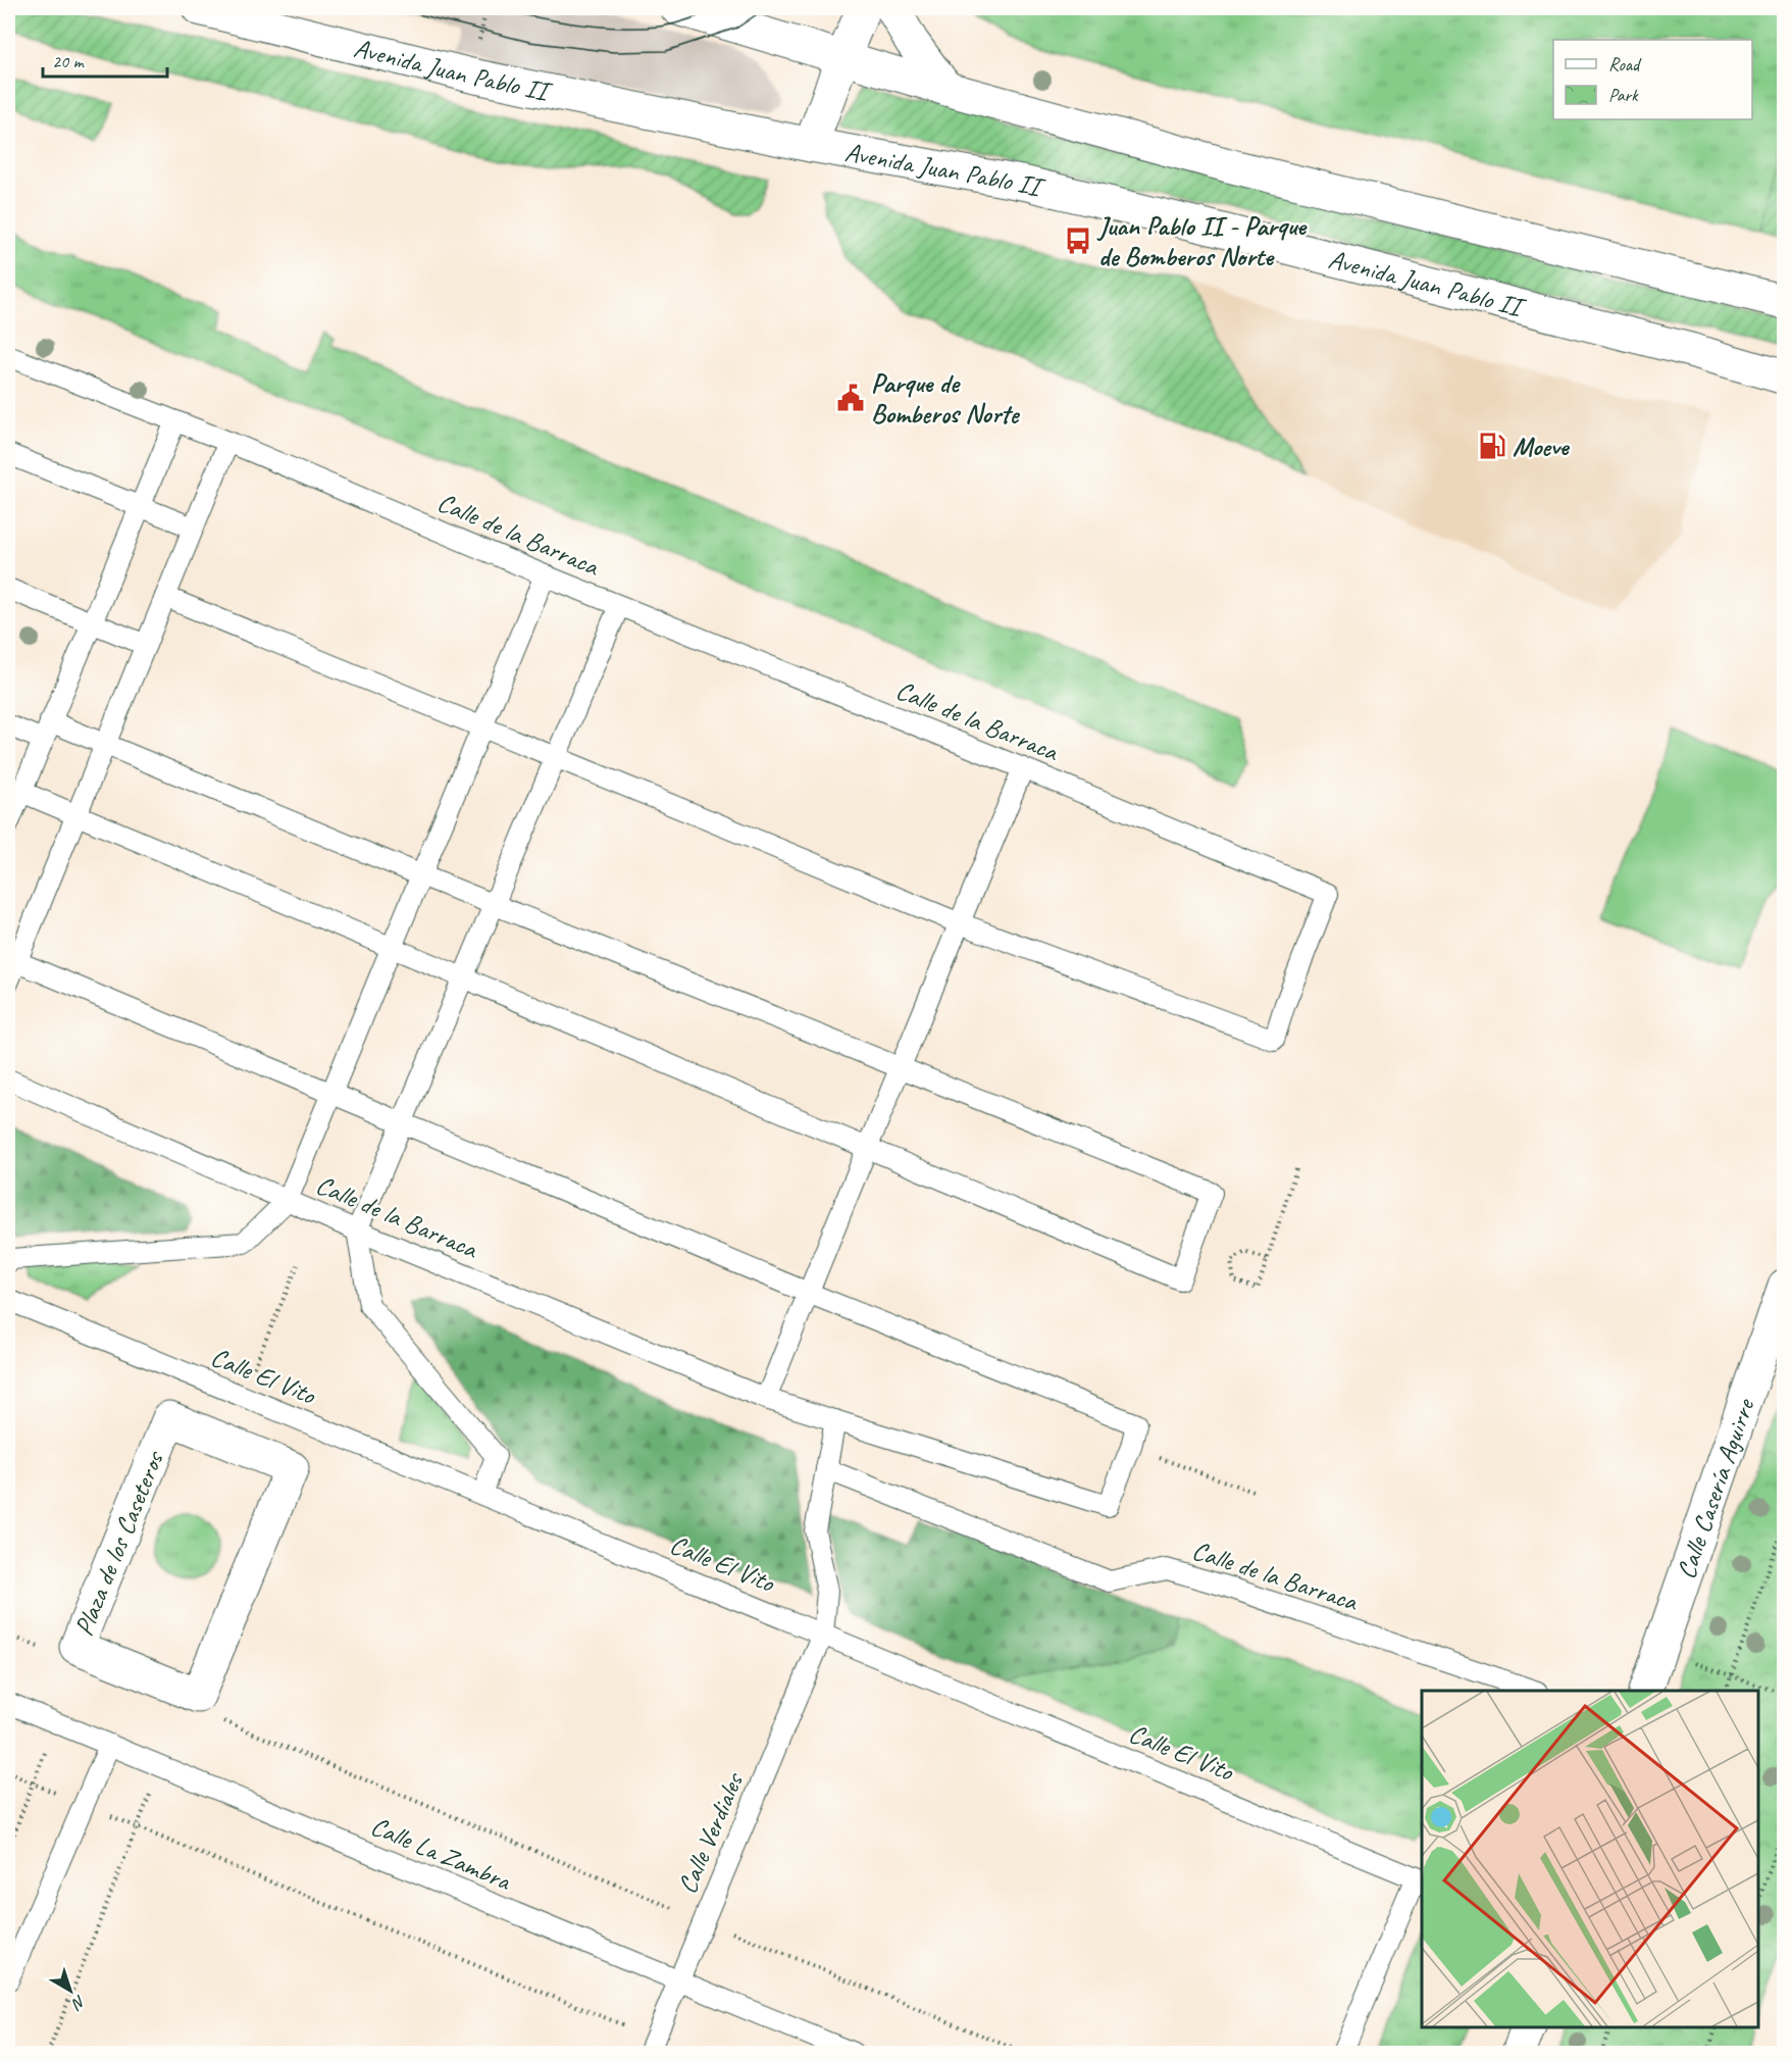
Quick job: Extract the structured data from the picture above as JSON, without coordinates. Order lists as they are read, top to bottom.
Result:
{
  "streets": {
    "main road": ["Avenida Juan Pablo II", "Calle Casería Aguirre", "Plaza de los Caseteros"],
    "lane": [
      "Calle de la Barraca",
      "Calle El Vito",
      "Calle Verdiales",
      "Calle La Zambra"
    ]
  },
  "crossings": [
    ["Calle de la Barraca", "Calle Verdiales"],
    ["Calle El Vito", "Calle Verdiales"],
    ["Calle Verdiales", "Calle La Zambra"]
  ],
  "places": {
    "bus stop": ["Juan Pablo II - Parque de Bomberos Norte"],
    "public building": ["Parque de Bomberos Norte"],
    "fuel station": ["Moeve"]
  },
  "legend": ["Road", "Park"],
  "scale_bar": "20 m",
  "north": "bottom right"
}
